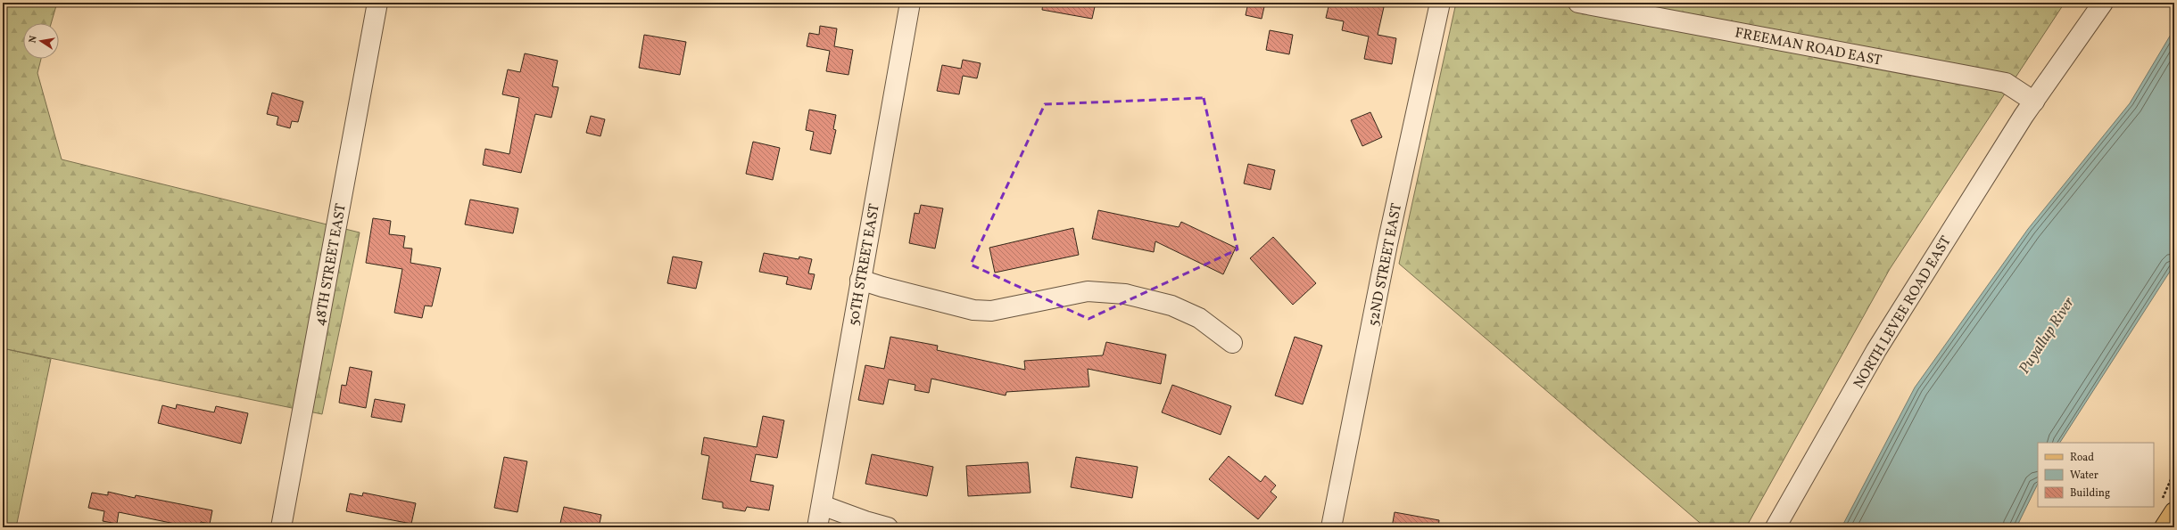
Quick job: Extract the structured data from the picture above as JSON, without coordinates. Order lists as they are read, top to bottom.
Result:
{
  "streets": {
    "street": [
      "FREEMAN ROAD EAST",
      "48TH STREET EAST",
      "50TH STREET EAST",
      "52ND STREET EAST",
      "NORTH LEVEE ROAD EAST"
    ]
  },
  "crossings": [
    ["FREEMAN ROAD EAST", "NORTH LEVEE ROAD EAST"]
  ],
  "water": ["Puyallup River"],
  "legend": ["Road", "Water", "Building"],
  "north": "left"
}
